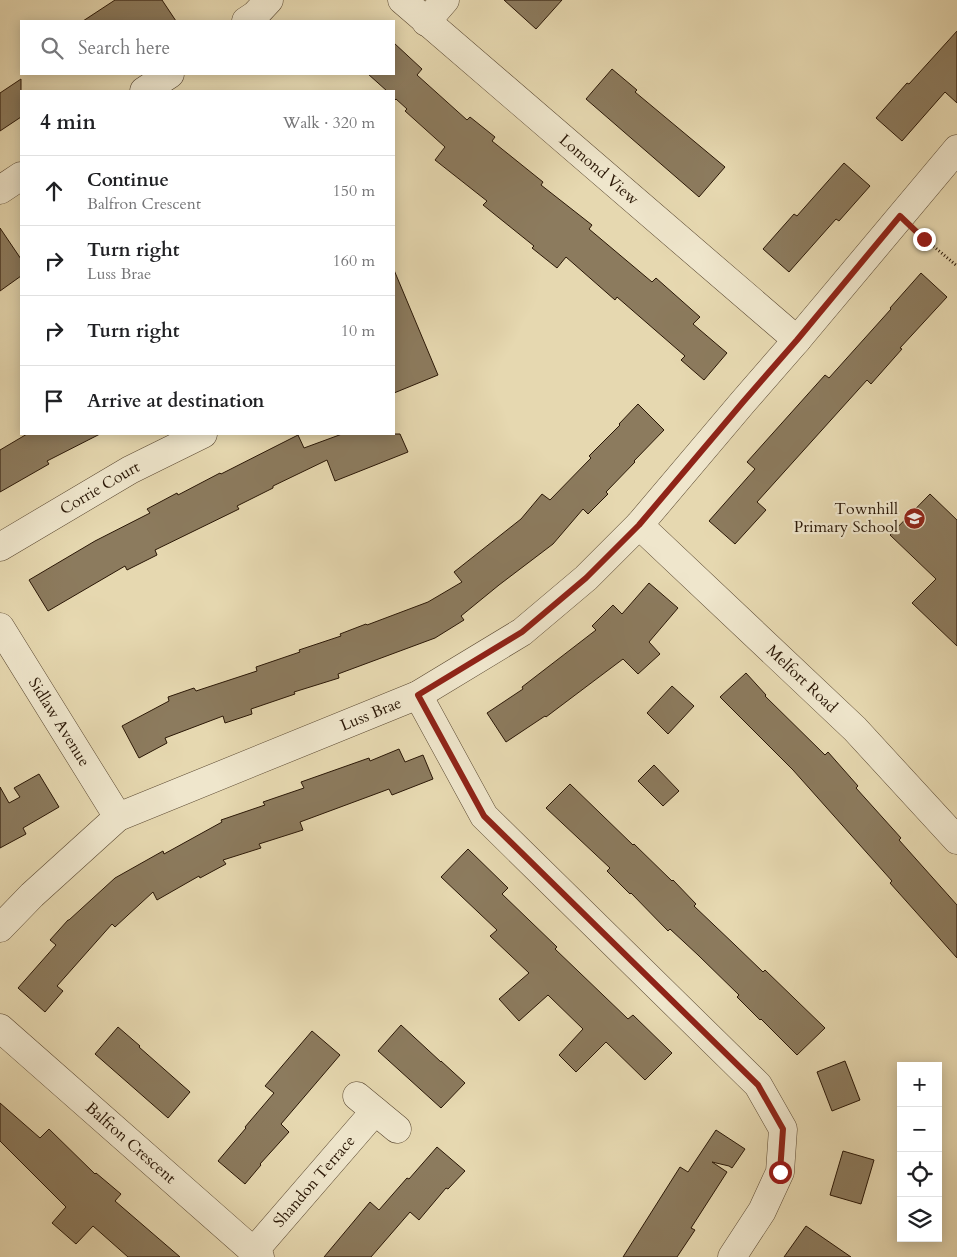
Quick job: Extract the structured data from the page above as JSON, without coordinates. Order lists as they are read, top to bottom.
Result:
{
  "streets": {
    "street": [
      "Lomond View",
      "Corrie Court",
      "Melfort Road",
      "Luss Brae",
      "Sidlaw Avenue",
      "Balfron Crescent",
      "Shandon Terrace"
    ]
  },
  "crossings": [
    ["Lomond View", "Luss Brae"],
    ["Melfort Road", "Luss Brae"],
    ["Luss Brae", "Sidlaw Avenue"],
    ["Balfron Crescent", "Shandon Terrace"]
  ],
  "places": {
    "school or university": ["Townhill Primary School"]
  },
  "page": {
    "search": "Search here",
    "heading": ["4 min", "Walk · 320 m"],
    "list": [
      ["Continue", "Balfron Crescent", "150 m"],
      ["Turn right", "Luss Brae", "160 m"],
      ["Turn right", "10 m"],
      "Arrive at destination"
    ],
    "map_buttons": ["+", "−"]
  }
}
